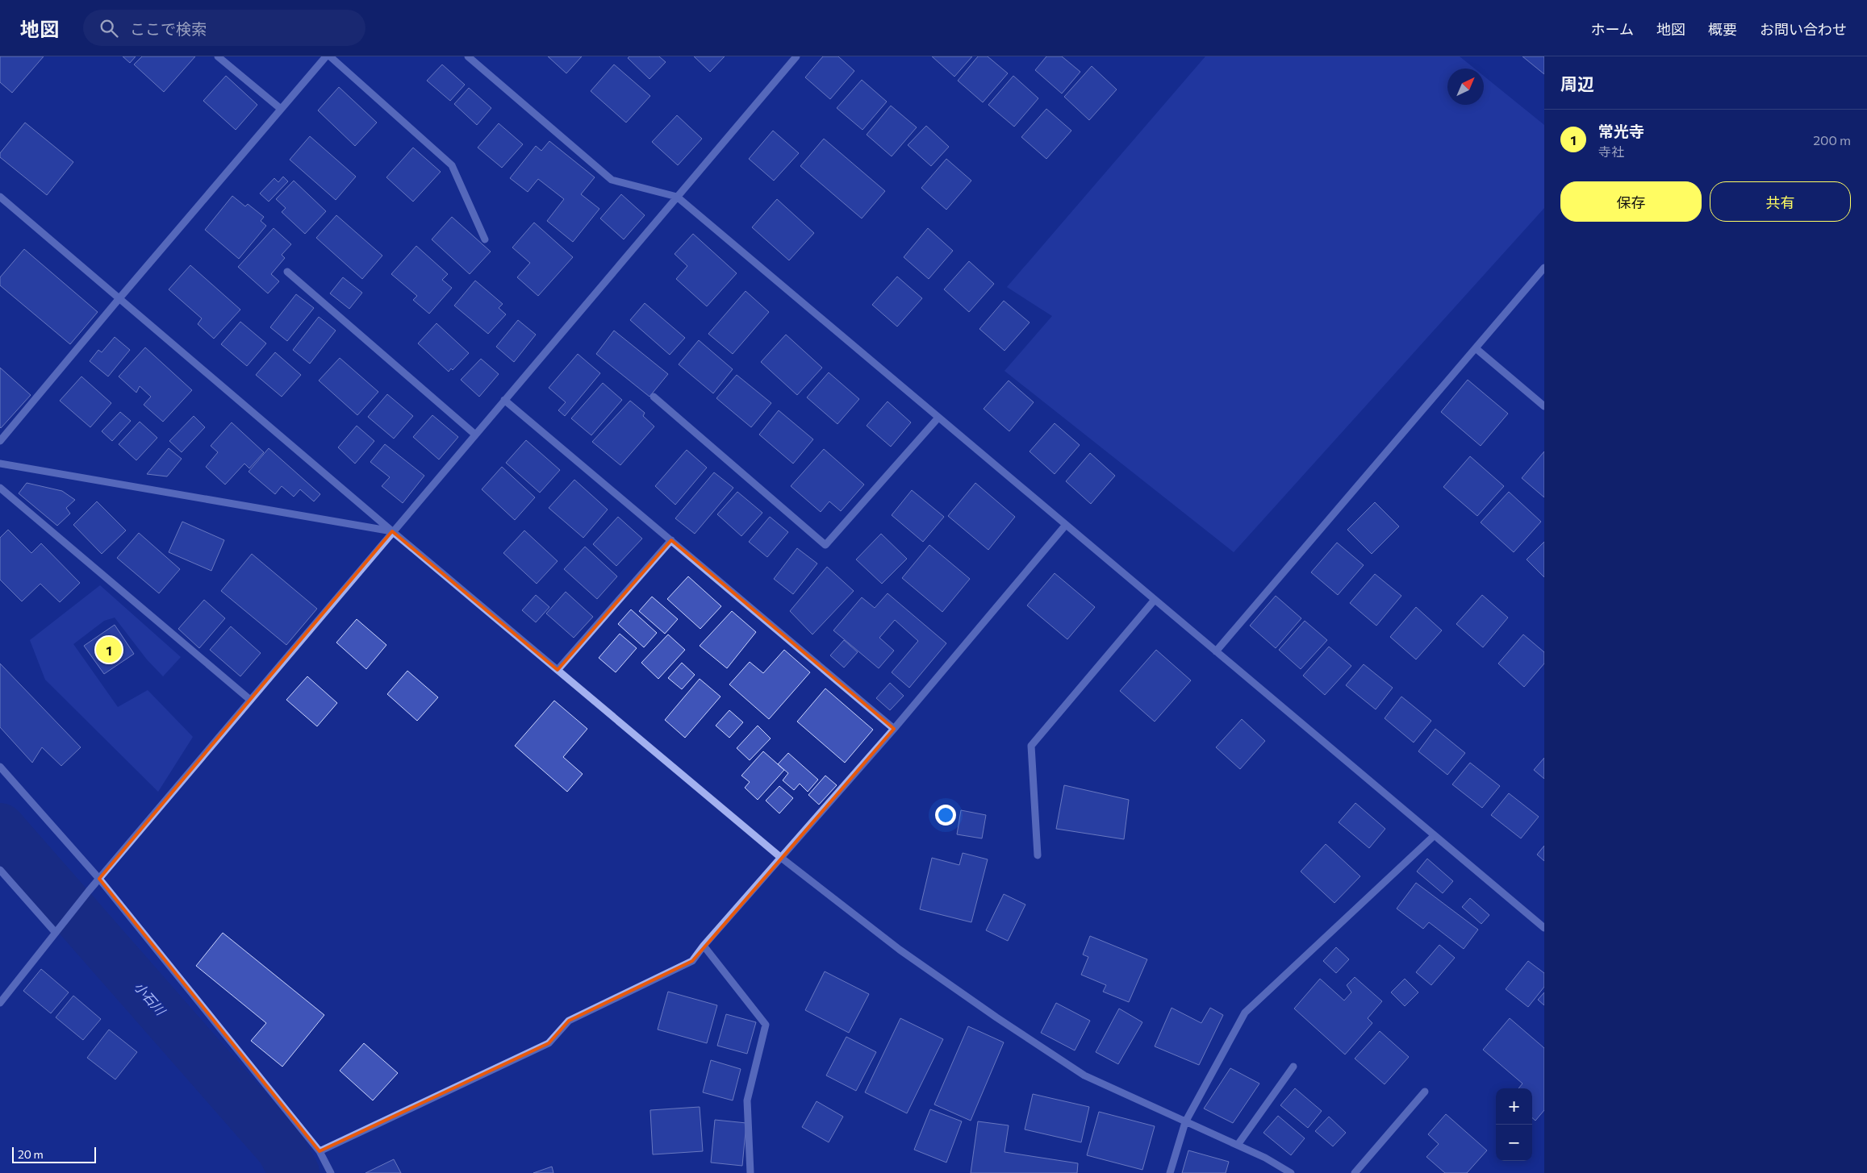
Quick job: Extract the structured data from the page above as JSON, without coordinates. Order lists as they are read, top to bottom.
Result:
{
  "water": ["小石川"],
  "scale_bar": "20 m",
  "north": "top right",
  "page": {
    "header": "地図",
    "search": "ここで検索",
    "nav": [
      "ホーム",
      "地図",
      "概要",
      "お問い合わせ"
    ],
    "heading": "周辺",
    "list": [
      {
        "mark": "1",
        "name": "常光寺",
        "note": "寺社",
        "value": "200 m"
      }
    ],
    "buttons": ["保存", "共有"],
    "pins": "1",
    "map_buttons": ["+", "−"],
    "scale": "20 m"
  }
}
